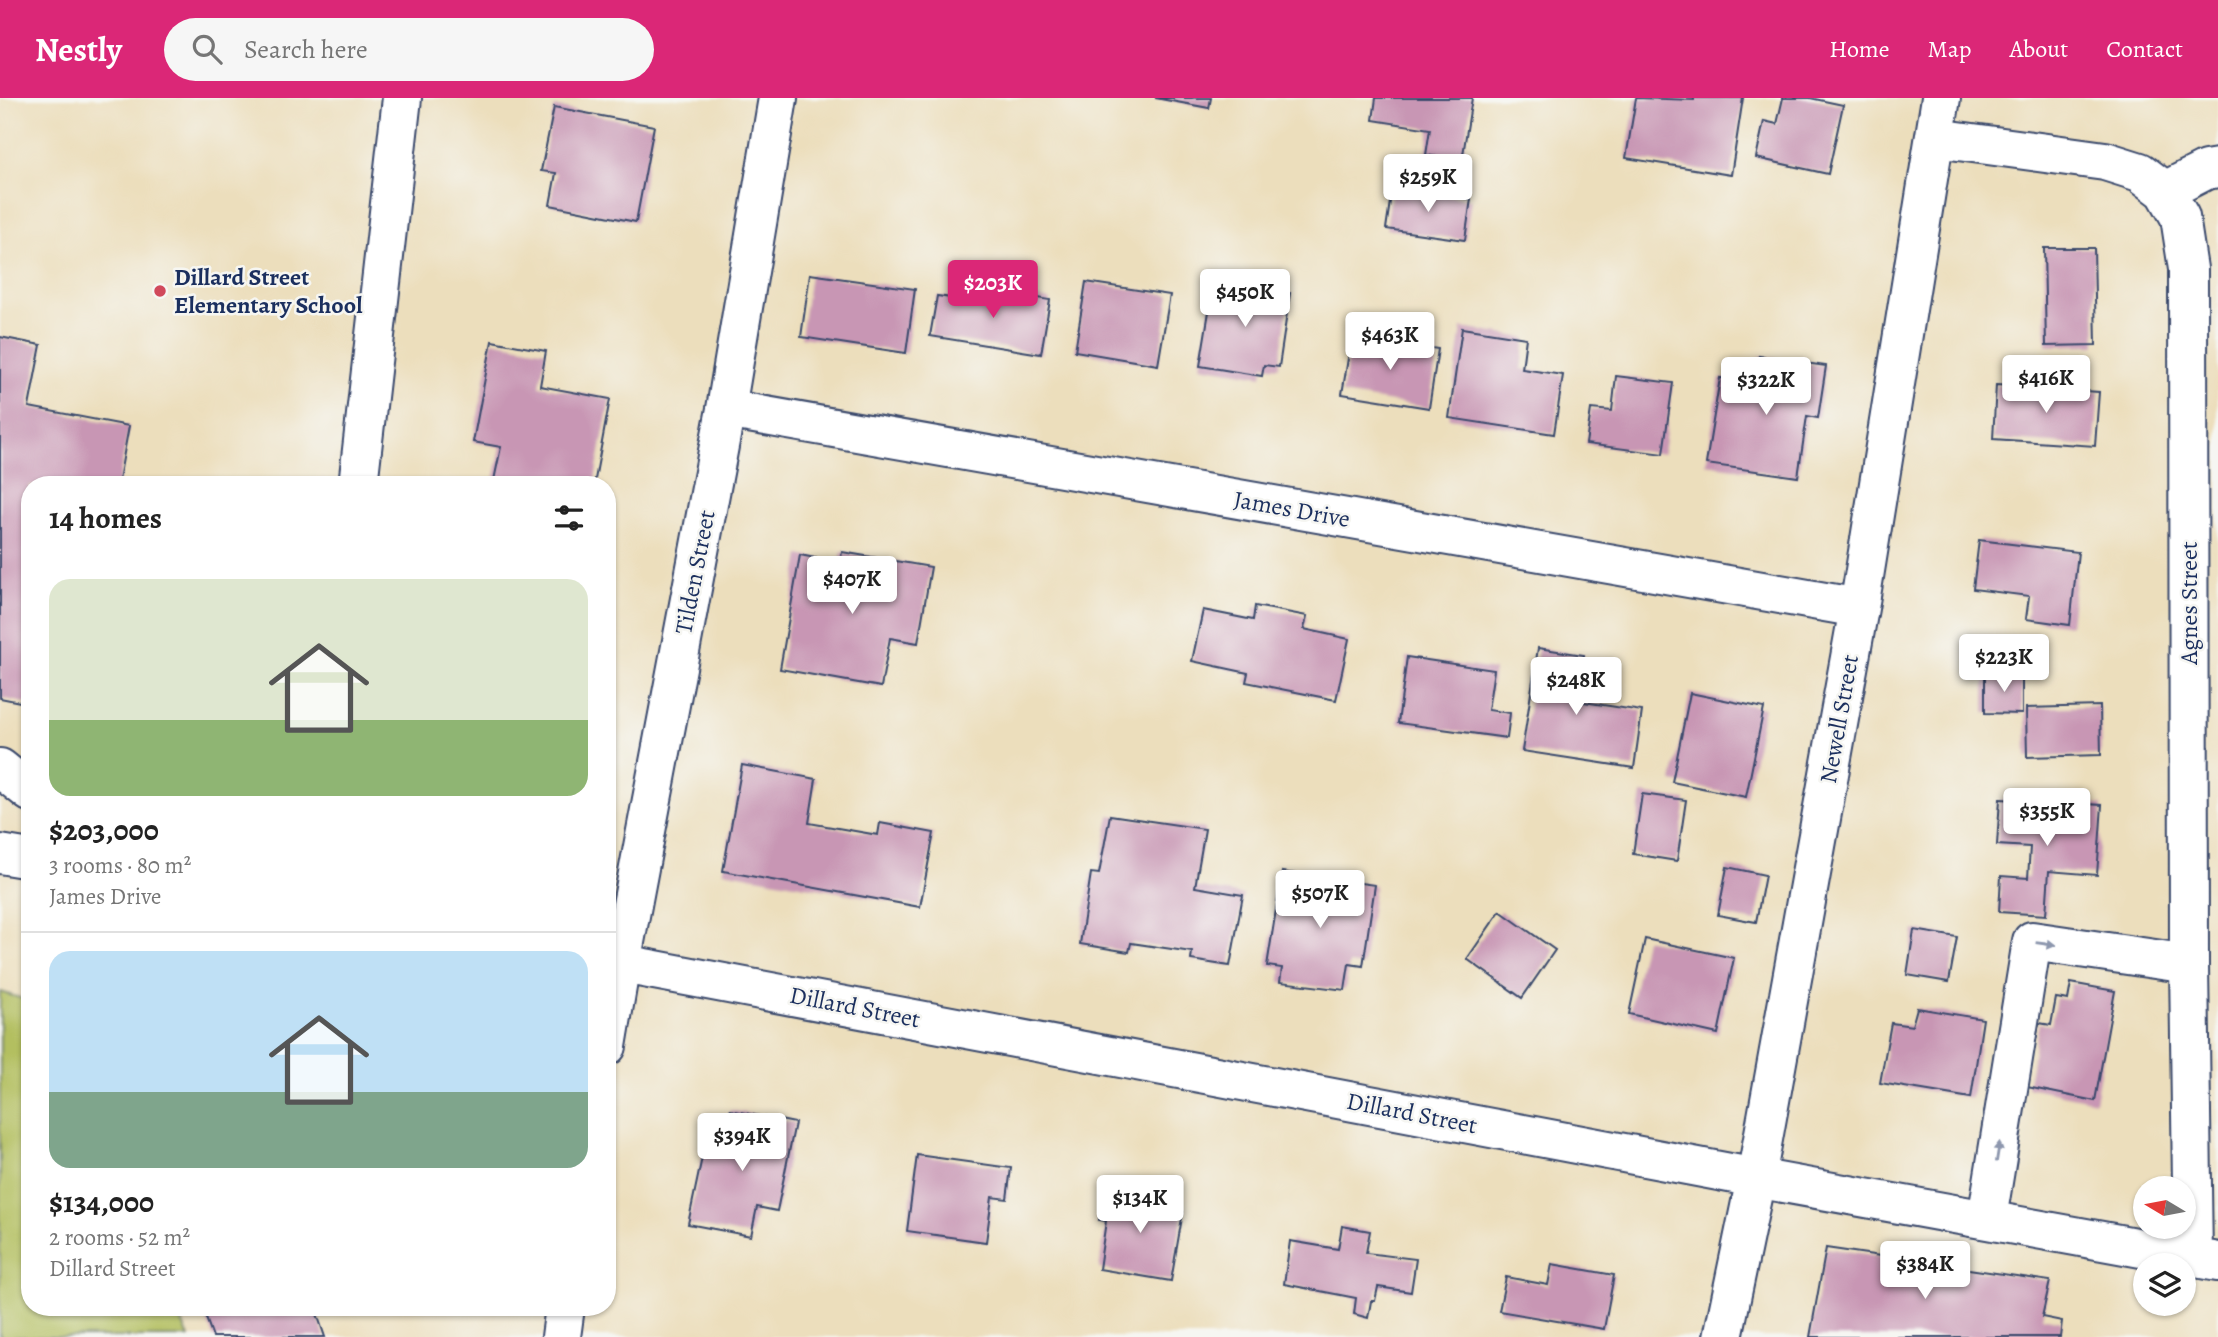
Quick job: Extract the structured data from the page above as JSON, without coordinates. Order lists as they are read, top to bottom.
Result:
{
  "streets": {
    "street": [
      "James Drive",
      "Tilden Street",
      "Agnes Street",
      "Newell Street",
      "Dillard Street"
    ]
  },
  "crossings": [
    ["James Drive", "Tilden Street"],
    ["James Drive", "Newell Street"],
    ["Agnes Street", "Newell Street"],
    ["Agnes Street", "Dillard Street"],
    ["Newell Street", "Dillard Street"]
  ],
  "places": ["Dillard Street Elementary School"],
  "north": "left",
  "page": {
    "header": "Nestly",
    "search": "Search here",
    "nav": [
      "Home",
      "Map",
      "About",
      "Contact"
    ],
    "price": [
      "$259K",
      "$203K",
      "$450K",
      "$463K",
      "$416K",
      "$322K",
      "$407K",
      "$223K",
      "$248K",
      "$355K",
      "$507K",
      "$394K",
      "$134K",
      "$384K"
    ],
    "heading": "14 homes",
    "list": [
      {
        "name": "$203,000",
        "note": "3 rooms · 80 m² · James Drive"
      },
      {
        "name": "$134,000",
        "note": "2 rooms · 52 m² · Dillard Street"
      }
    ]
  }
}
